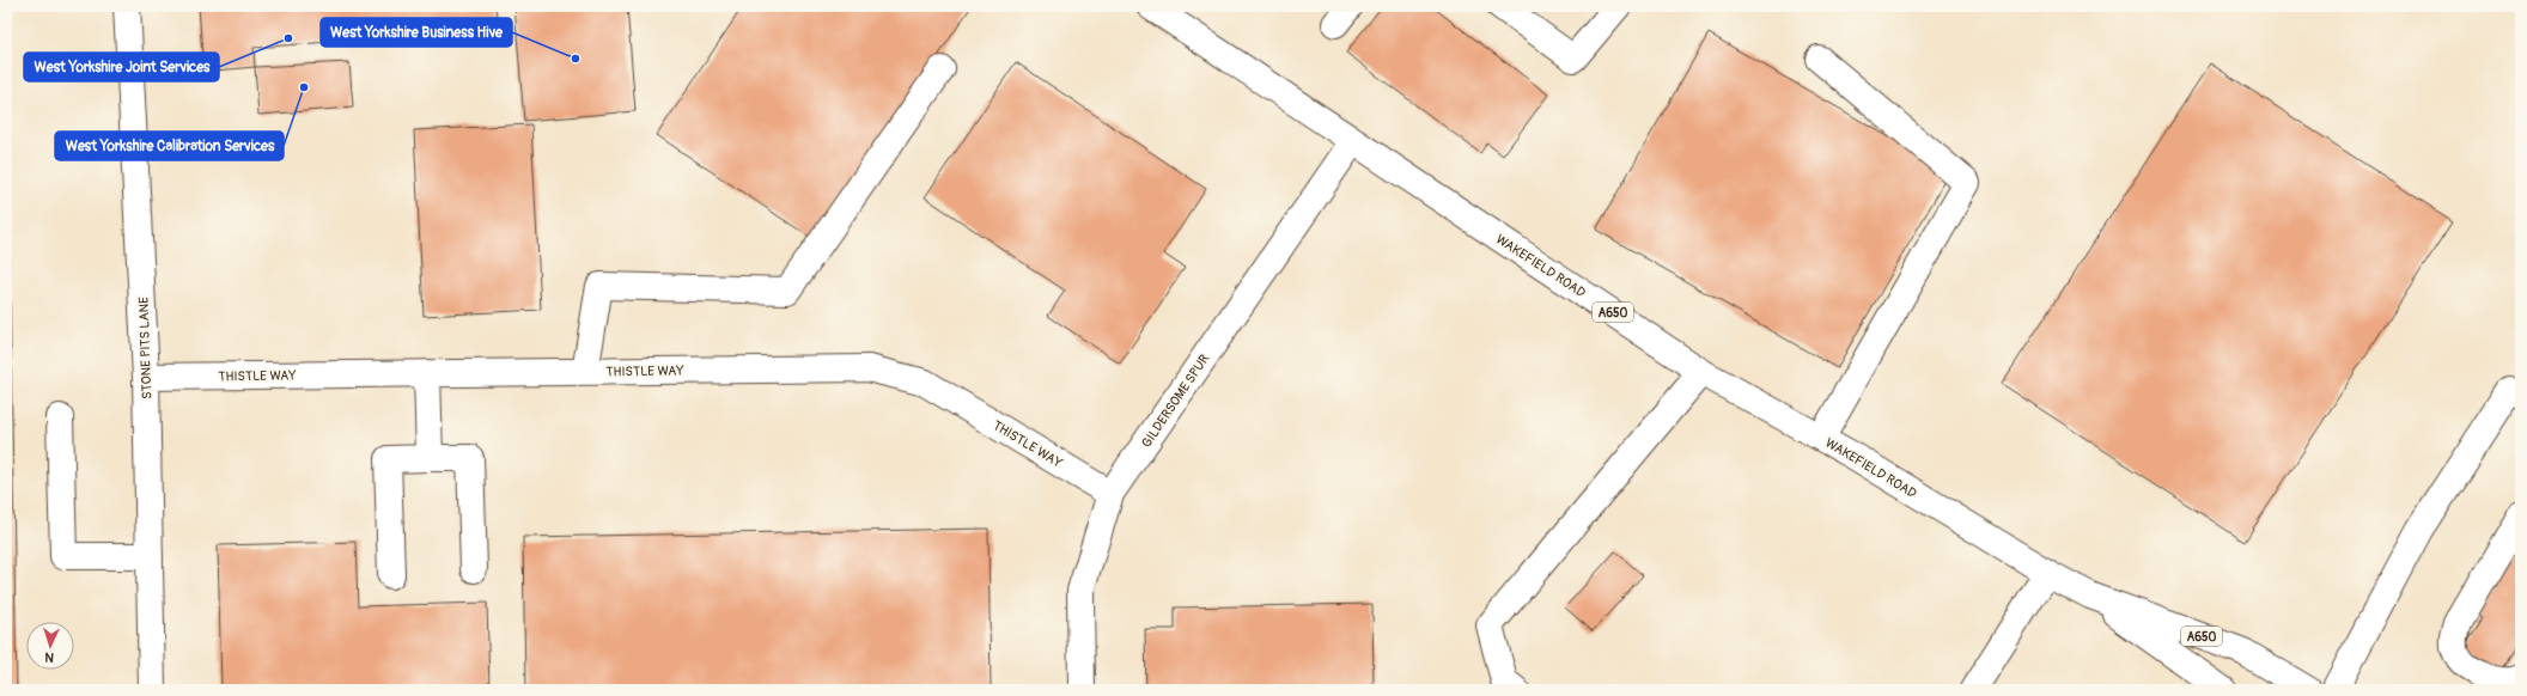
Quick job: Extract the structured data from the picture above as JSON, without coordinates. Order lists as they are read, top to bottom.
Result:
{
  "streets": {
    "street": [
      "WAKEFIELD ROAD",
      "A650",
      "STONE PITS LANE",
      "THISTLE WAY",
      "GILDERSOME SPUR"
    ]
  },
  "crossings": [
    ["WAKEFIELD ROAD", "GILDERSOME SPUR"],
    ["STONE PITS LANE", "THISTLE WAY"],
    ["THISTLE WAY", "GILDERSOME SPUR"]
  ],
  "places": ["West Yorkshire Joint Services", "West Yorkshire Business Hive", "West Yorkshire Calibration Services"],
  "north": "bottom"
}
